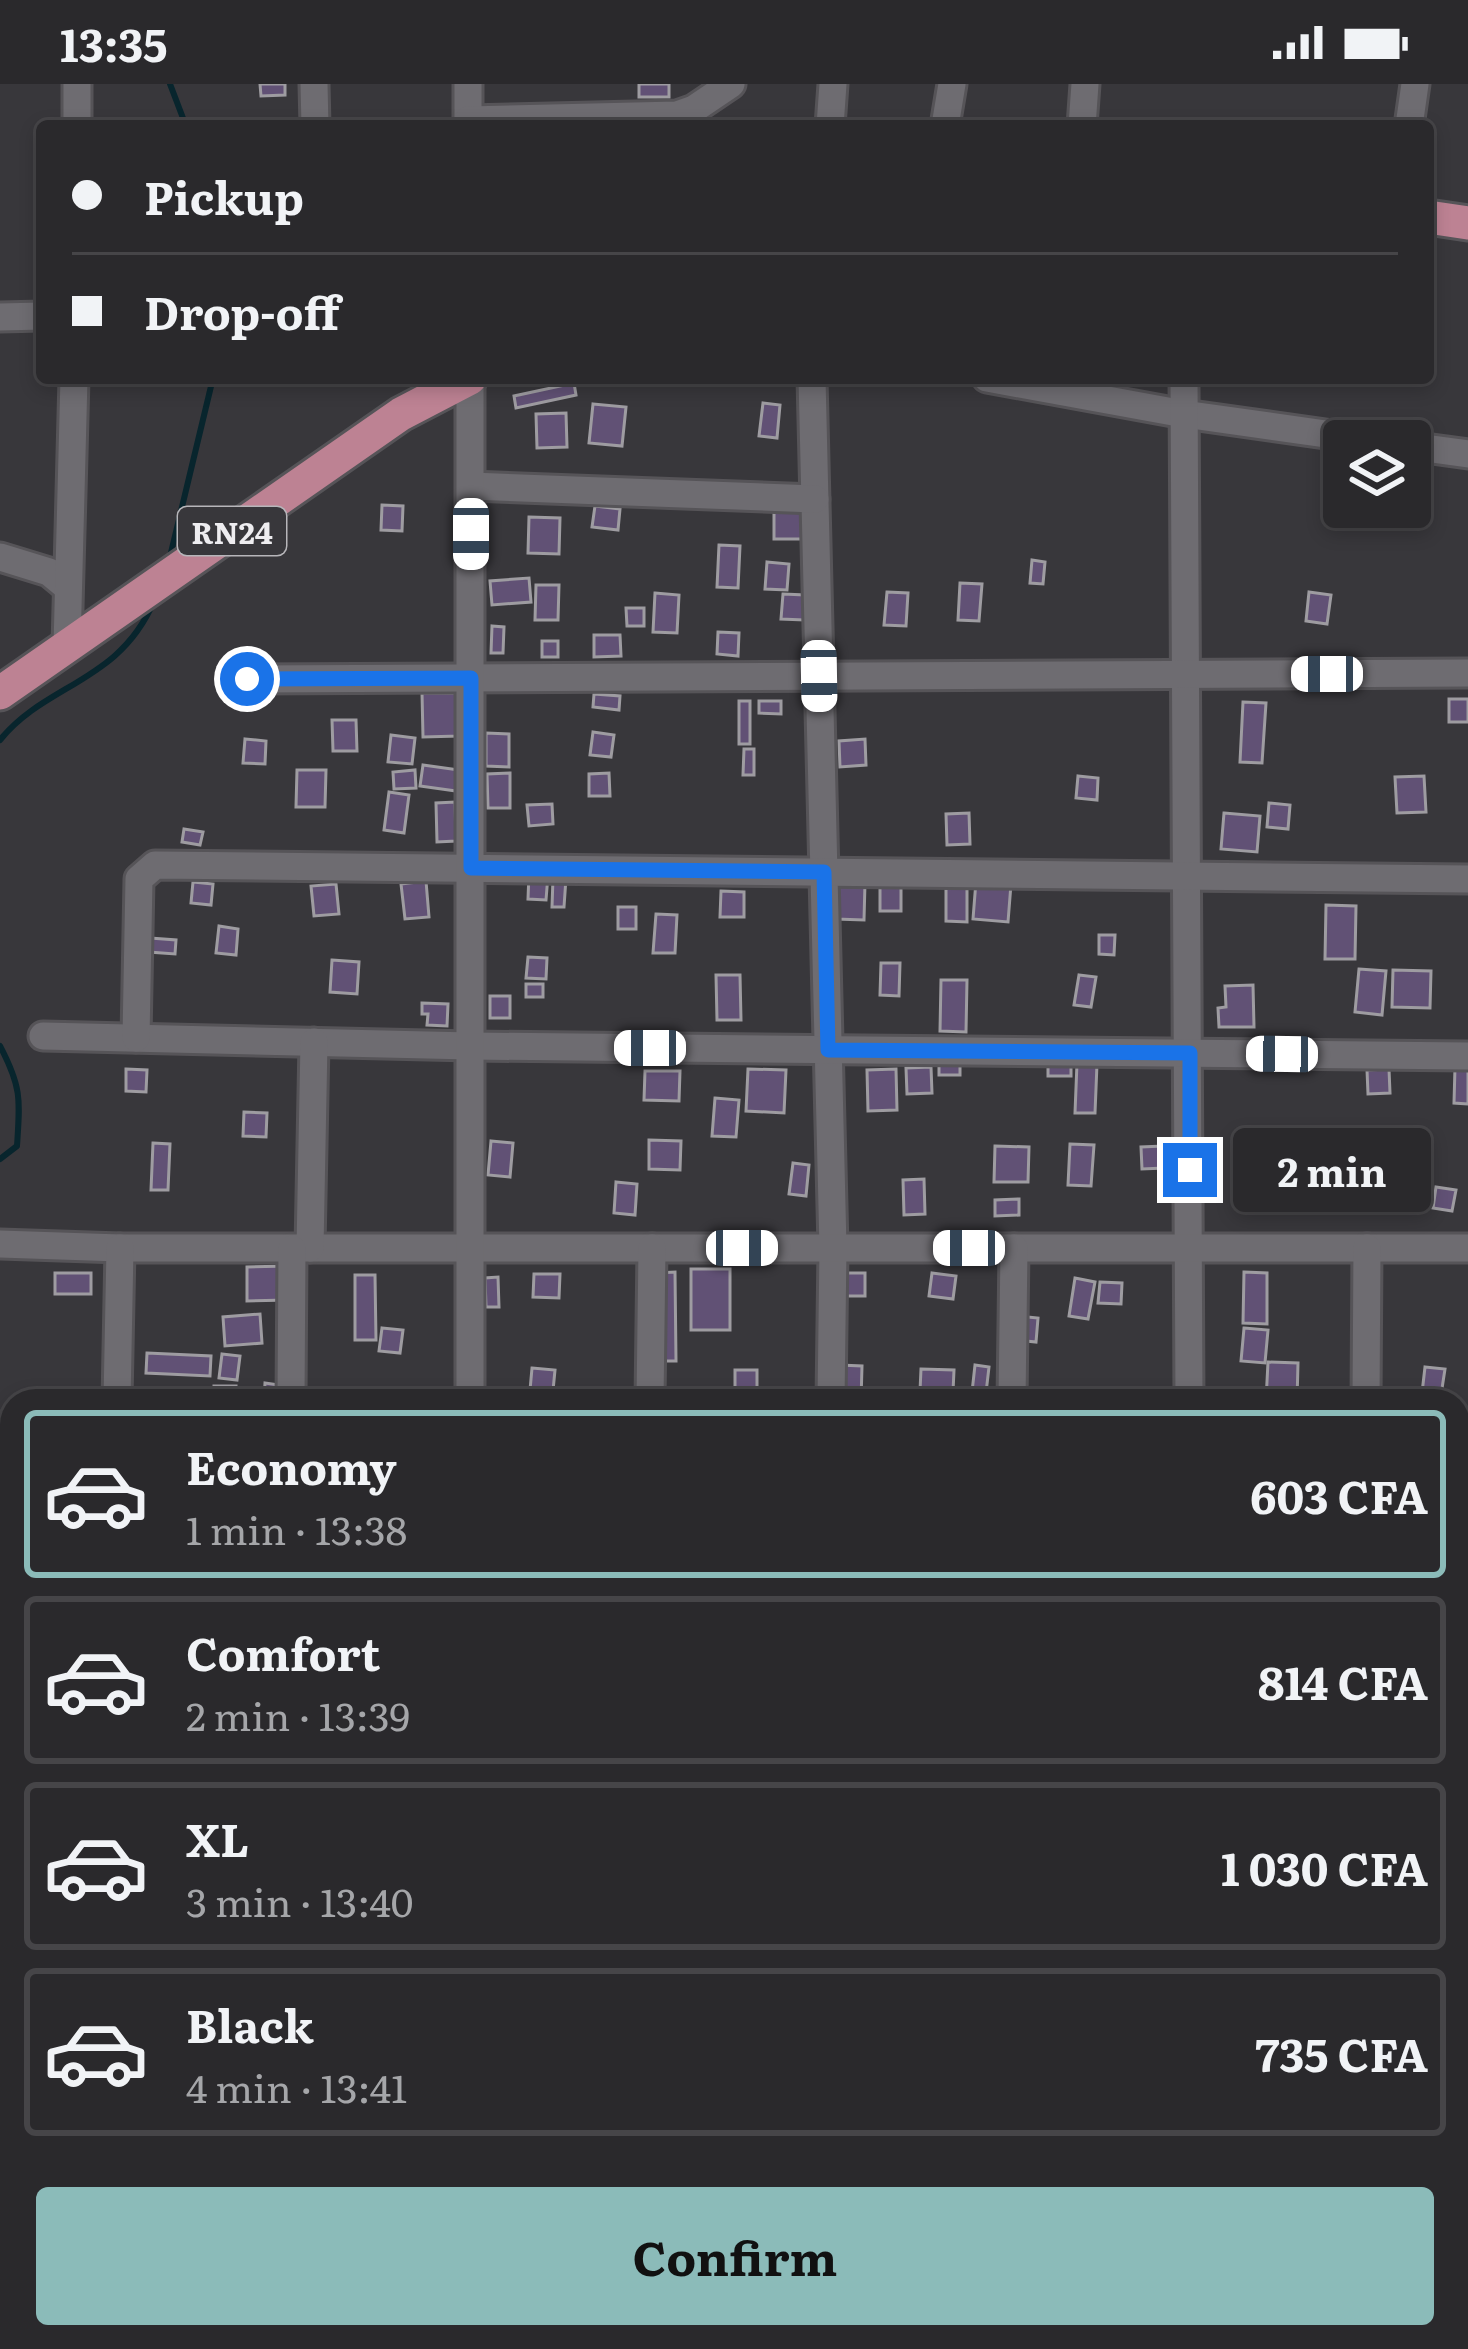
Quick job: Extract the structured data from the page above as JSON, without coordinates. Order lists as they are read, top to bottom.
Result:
{
  "streets": {
    "main road": ["RN24"]
  },
  "page": {
    "status": "13:35",
    "banner": ["Pickup", "Drop-off"],
    "bubble": "2 min",
    "list": [
      {
        "name": "Economy",
        "note": "1 min · 13:38",
        "value": "603 CFA"
      },
      {
        "name": "Comfort",
        "note": "2 min · 13:39",
        "value": "814 CFA"
      },
      {
        "name": "XL",
        "note": "3 min · 13:40",
        "value": "1 030 CFA"
      },
      {
        "name": "Black",
        "note": "4 min · 13:41",
        "value": "735 CFA"
      }
    ],
    "buttons": "Confirm"
  }
}
